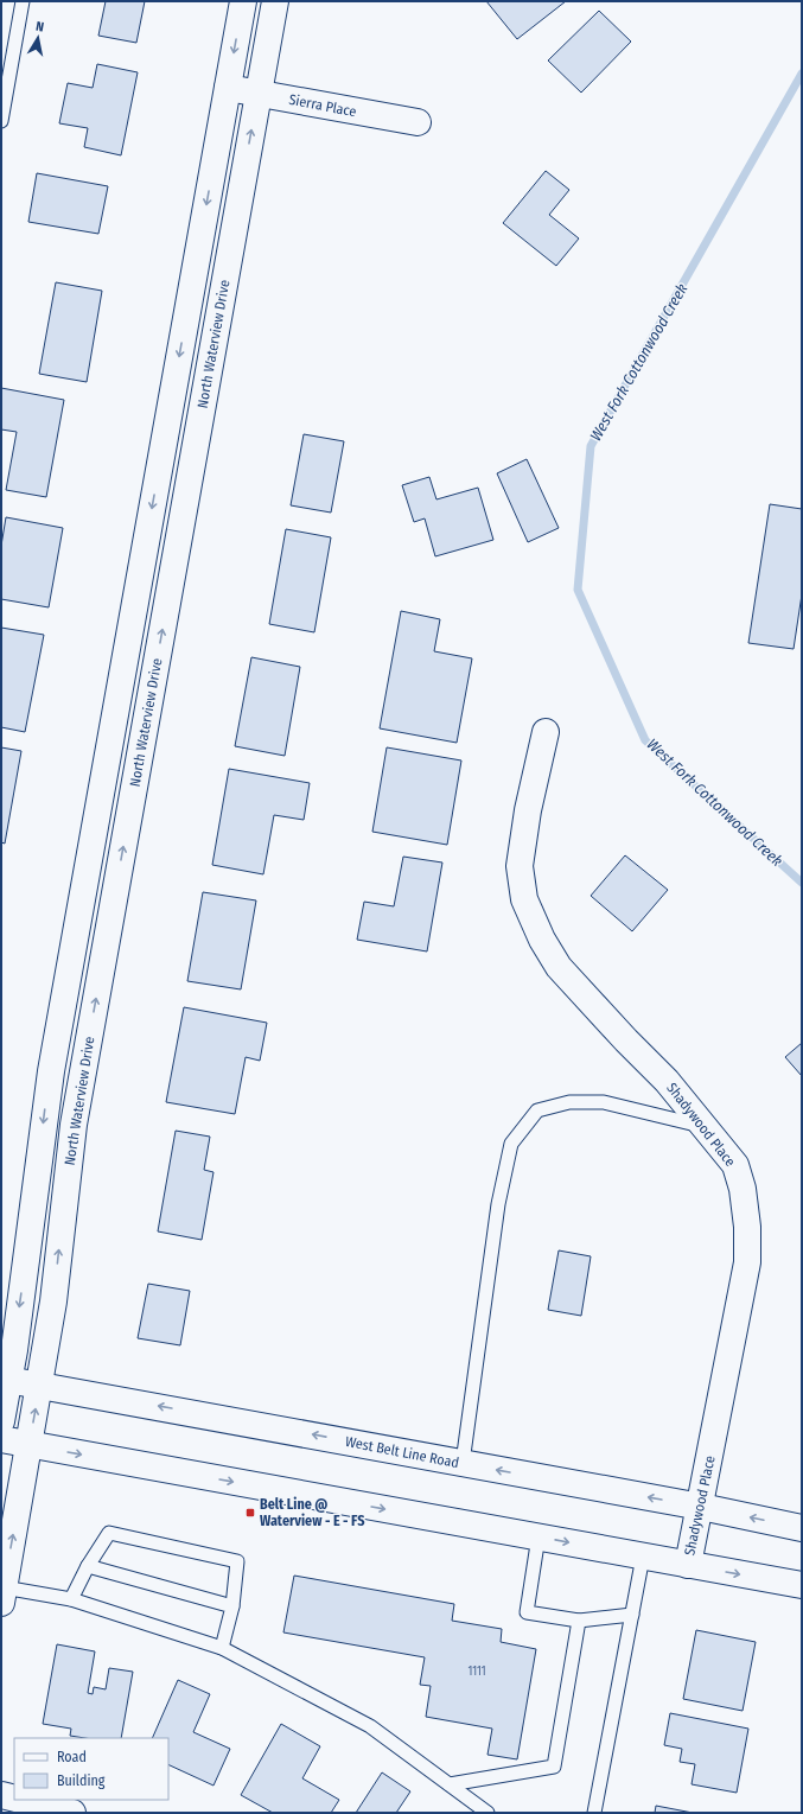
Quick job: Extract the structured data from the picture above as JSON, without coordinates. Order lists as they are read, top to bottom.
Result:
{
  "streets": {
    "street": [
      "Sierra Place",
      "North Waterview Drive",
      "Shadywood Place",
      "West Belt Line Road"
    ]
  },
  "crossings": [
    ["Sierra Place", "North Waterview Drive"],
    ["North Waterview Drive", "West Belt Line Road"],
    ["Shadywood Place", "West Belt Line Road"]
  ],
  "water": ["West Fork Cottonwood Creek"],
  "places": {
    "transit": ["Belt Line @ Waterview - E - FS"]
  },
  "house_numbers": ["1111"],
  "legend": ["Road", "Building"],
  "north": "top"
}
